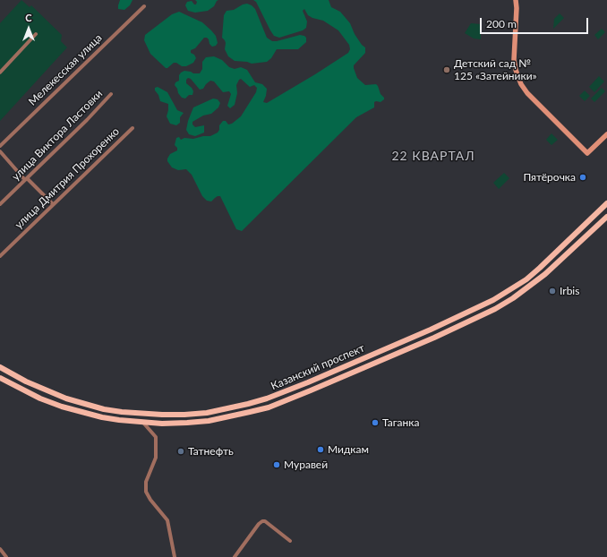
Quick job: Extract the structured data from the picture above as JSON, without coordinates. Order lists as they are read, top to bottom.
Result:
{
  "streets": {
    "main road": ["Казанский проспект"],
    "street": ["Мелекесская улица", "улица Виктора Ластовки", "улица Дмитрия Прохоренко"]
  },
  "districts": ["22 КВАРТАЛ"],
  "places": [
    "Детский сад № 125 «Затейники»",
    "Пятёрочка",
    "Irbis",
    "Таганка",
    "Мидкам",
    "Татнефть",
    "Муравей"
  ],
  "scale_bar": "200 m",
  "north": "top"
}
